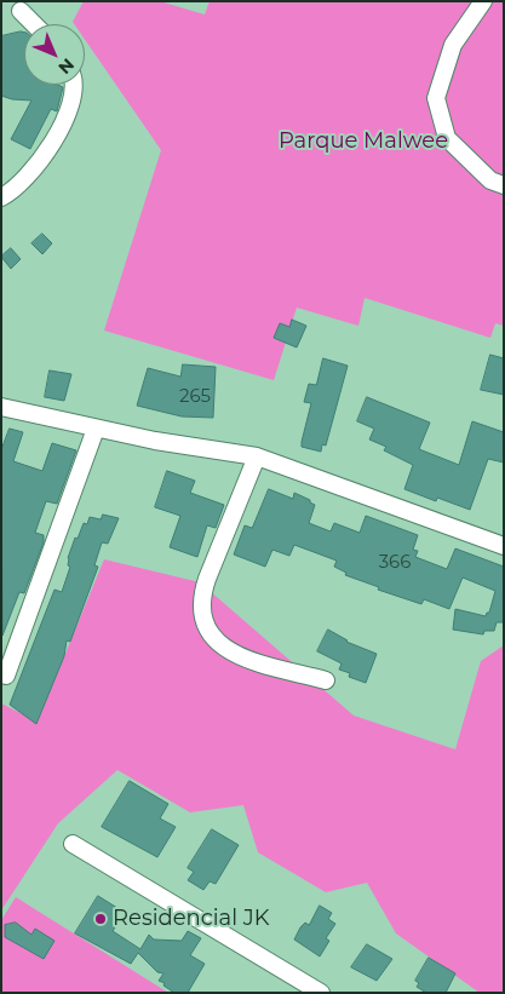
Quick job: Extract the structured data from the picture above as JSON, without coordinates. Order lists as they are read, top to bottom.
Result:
{
  "parks": ["Parque Malwee"],
  "places": ["Residencial JK"],
  "house_numbers": ["265", "366"],
  "north": "bottom right"
}
